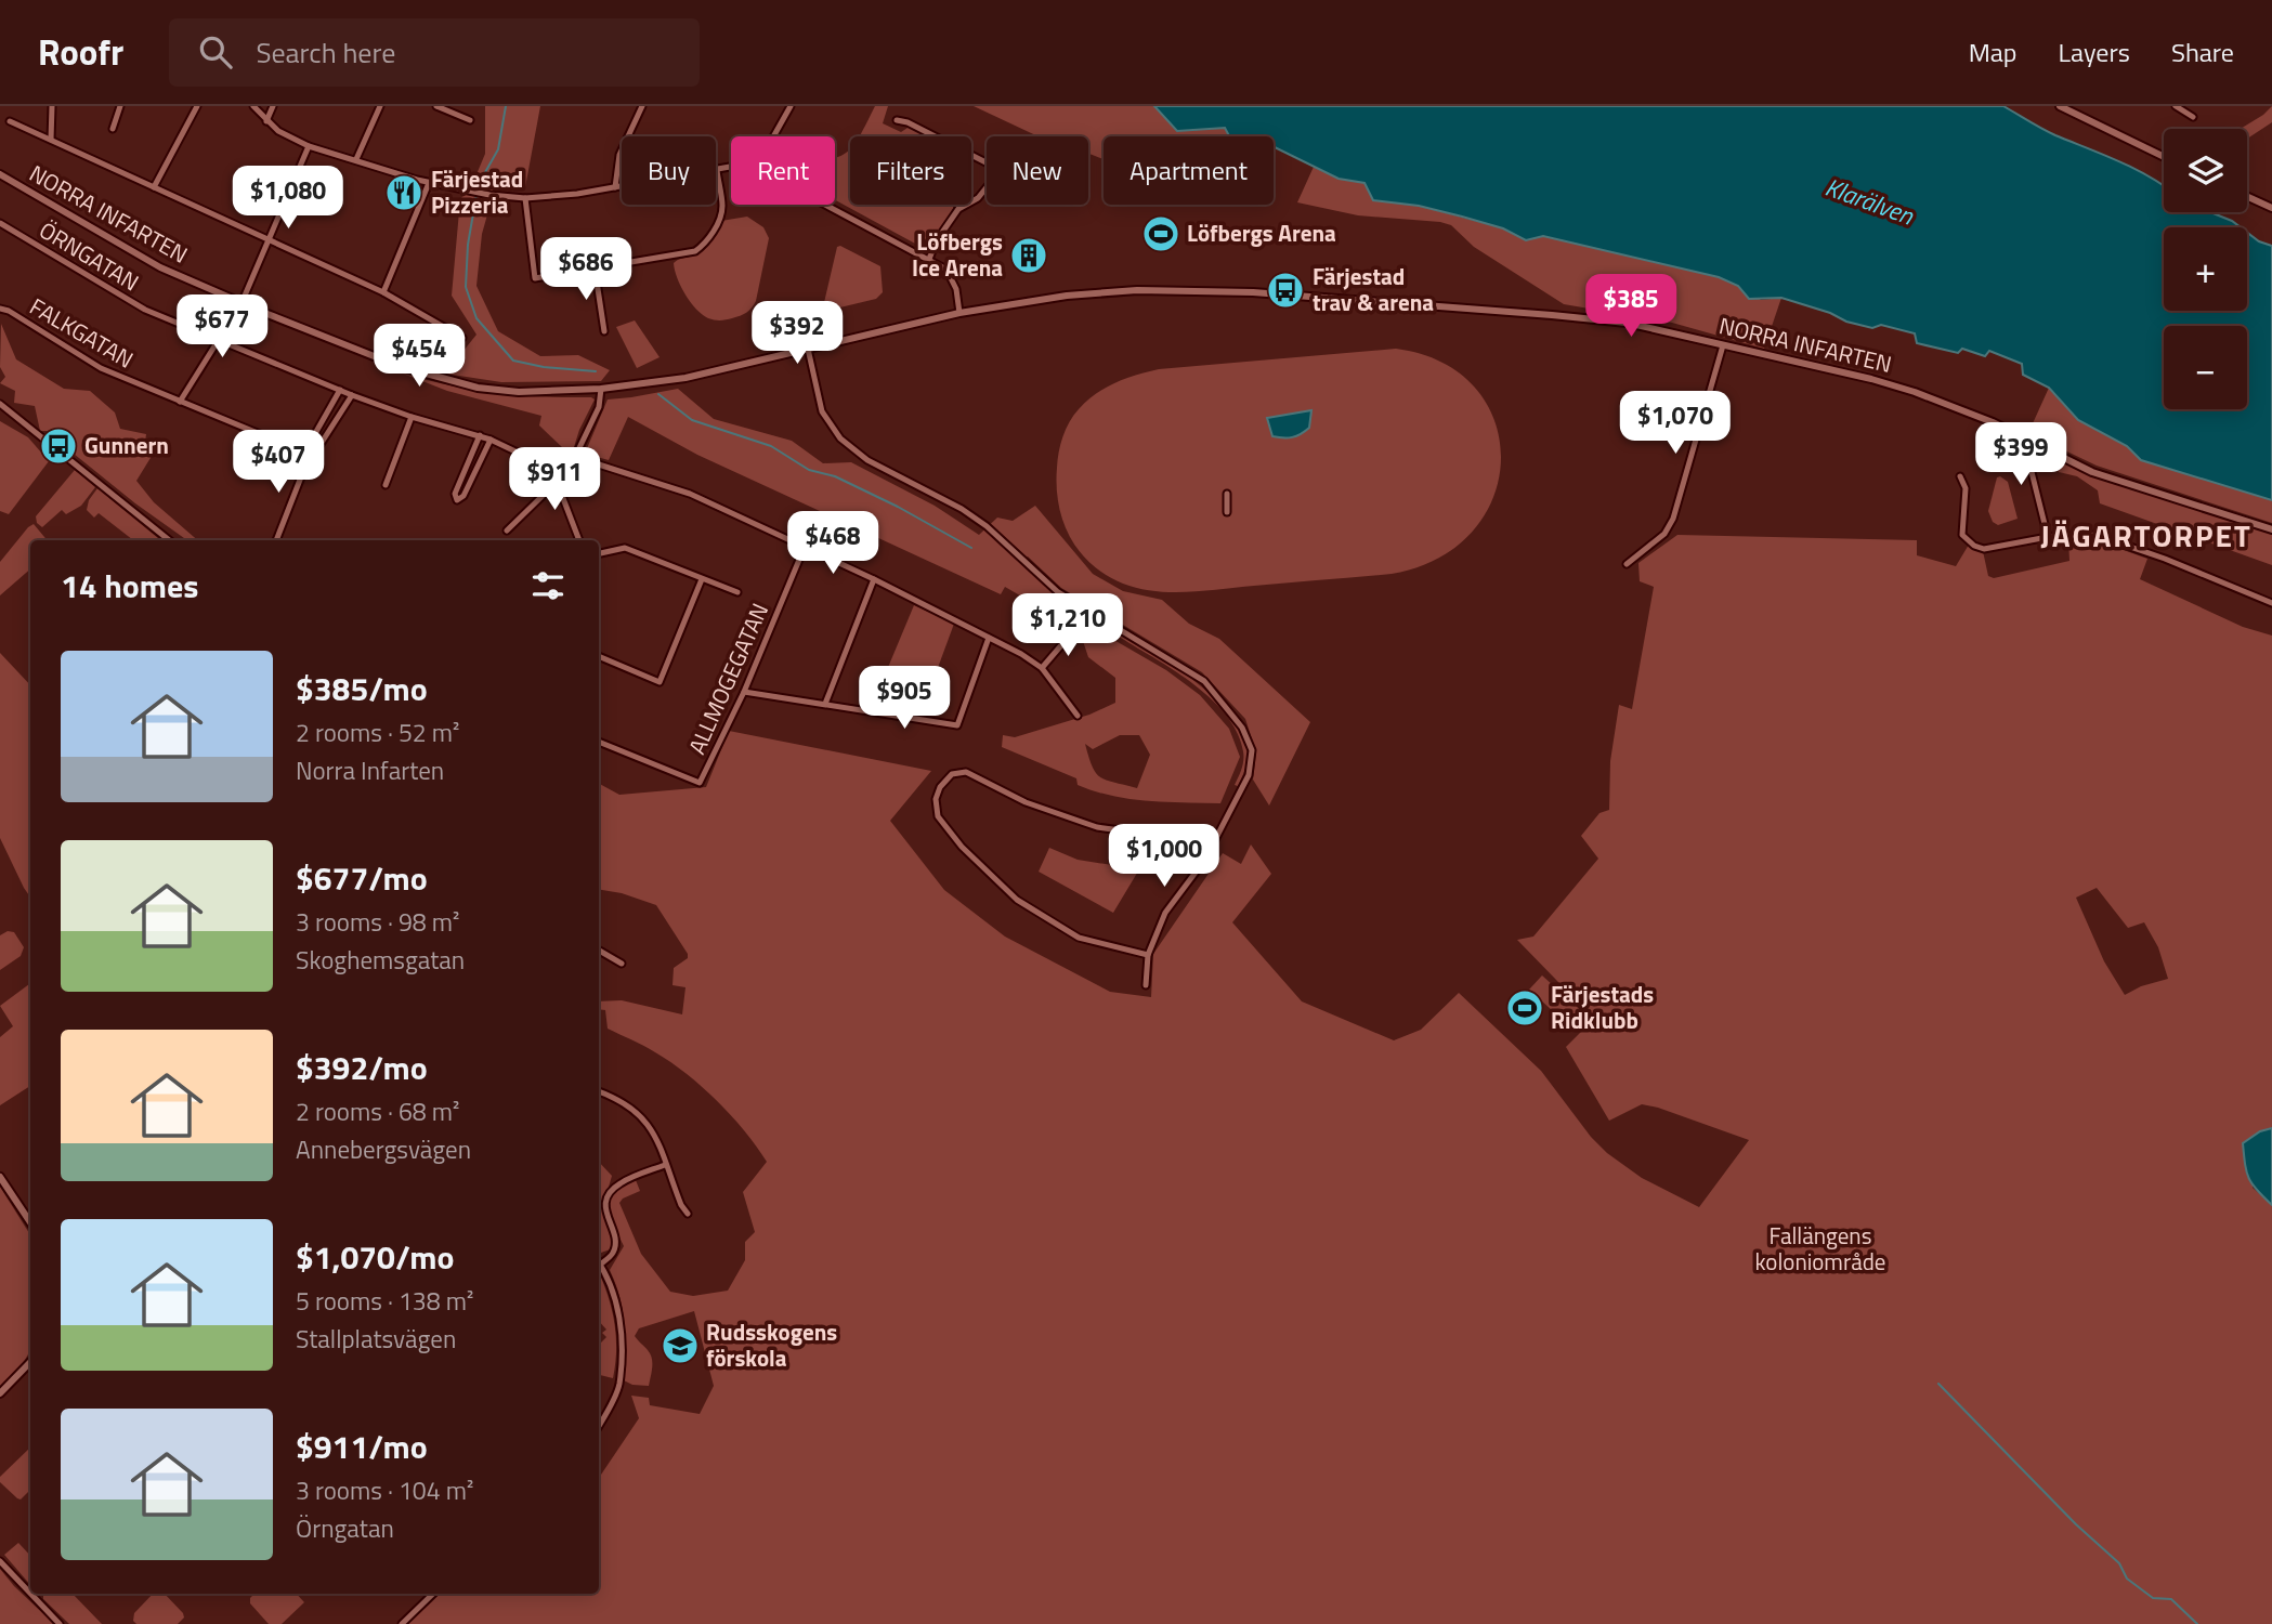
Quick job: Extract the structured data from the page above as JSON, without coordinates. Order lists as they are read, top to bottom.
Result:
{
  "streets": {
    "street": [
      "NORRA INFARTEN",
      "ÖRNGATAN",
      "FALKGATAN",
      "ALLMOGEGATAN"
    ]
  },
  "districts": ["JÄGARTORPET"],
  "water": ["Klarälven"],
  "parks": ["Fallängens koloniområde"],
  "places": {
    "restaurant": ["Färjestad Pizzeria"],
    "sports": ["Löfbergs Arena", "Färjestads Ridklubb"],
    "building": ["Löfbergs Ice Arena"],
    "bus stop": ["Färjestad trav & arena", "Gunnern"],
    "school or university": ["Rudsskogens förskola"]
  },
  "page": {
    "header": "Roofr",
    "search": "Search here",
    "nav": ["Map", "Layers", "Share"],
    "map_buttons": ["+", "−"],
    "chip": [
      "Buy",
      "Rent",
      "Filters",
      "New",
      "Apartment"
    ],
    "price": [
      "$1,080",
      "$686",
      "$385",
      "$677",
      "$392",
      "$454",
      "$1,070",
      "$399",
      "$407",
      "$911",
      "$468",
      "$1,210",
      "$905",
      "$1,000"
    ],
    "heading": "14 homes",
    "list": [
      {
        "name": "$385/mo",
        "note": "2 rooms · 52 m² · Norra Infarten"
      },
      {
        "name": "$677/mo",
        "note": "3 rooms · 98 m² · Skoghemsgatan"
      },
      {
        "name": "$392/mo",
        "note": "2 rooms · 68 m² · Annebergsvägen"
      },
      {
        "name": "$1,070/mo",
        "note": "5 rooms · 138 m² · Stallplatsvägen"
      },
      {
        "name": "$911/mo",
        "note": "3 rooms · 104 m² · Örngatan"
      }
    ]
  }
}
